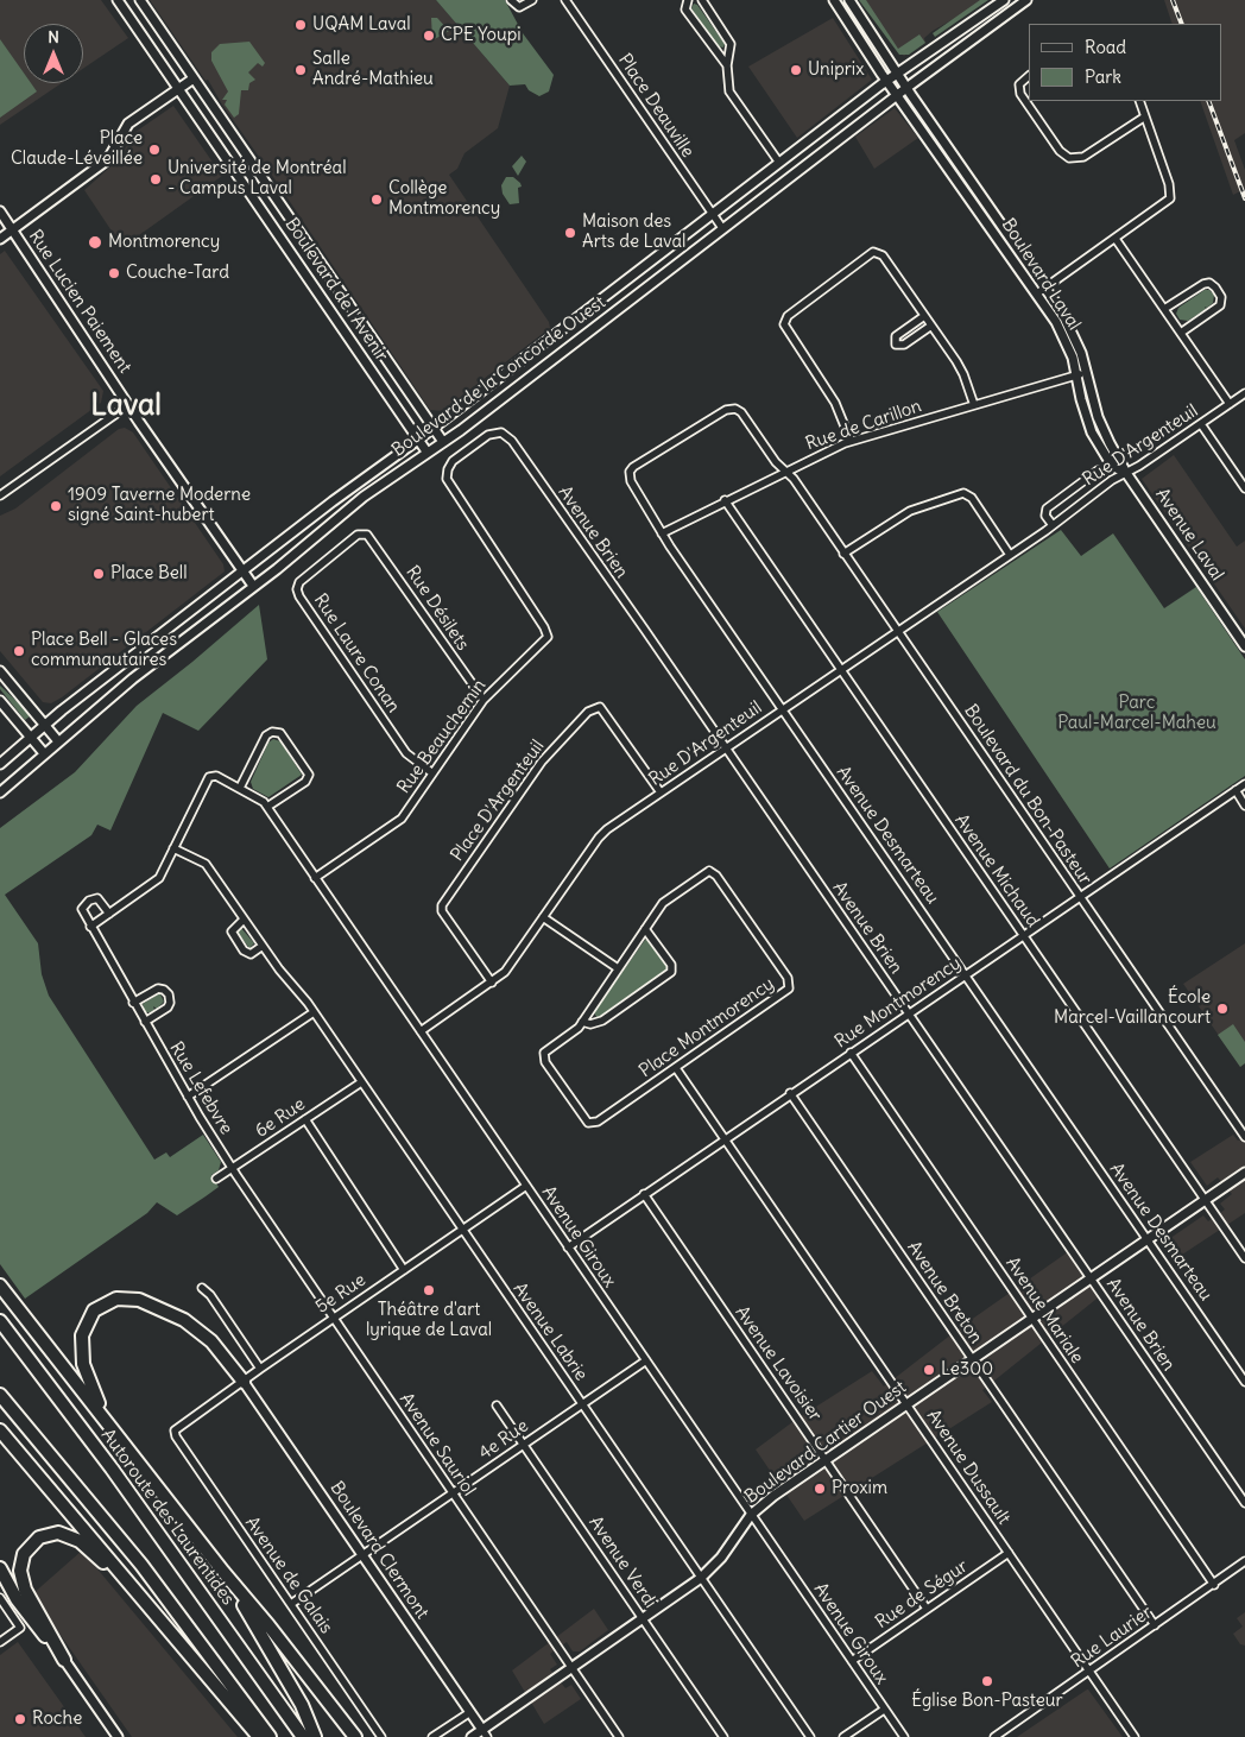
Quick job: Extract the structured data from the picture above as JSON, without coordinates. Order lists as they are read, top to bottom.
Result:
{
  "streets": {
    "highway": ["Autoroute des Laurentides"],
    "street": [
      "Place Deauville",
      "Boulevard Laval",
      "Boulevard de l'Avenir",
      "Rue Lucien Paiement",
      "Boulevard de la Concorde Ouest",
      "Rue de Carillon",
      "Rue D'Argenteuil",
      "Avenue Brien",
      "Avenue Laval",
      "Rue Désilets",
      "Rue Laure Conan",
      "Rue Beauchemin",
      "Boulevard du Bon-Pasteur",
      "Place D'Argenteuil",
      "Avenue Desmarteau",
      "Avenue Michaud",
      "Rue Montmorency",
      "Place Montmorency",
      "Rue Lefebvre",
      "6e Rue",
      "Avenue Giroux",
      "Avenue Breton",
      "5e Rue",
      "Avenue Mariale",
      "Avenue Labrie",
      "Avenue Lavoisier",
      "4e Rue",
      "Boulevard Cartier Ouest",
      "Avenue Sauriol",
      "Avenue Dussault",
      "Boulevard Clermont",
      "Avenue Verdi",
      "Avenue de Galais",
      "Rue de Ségur",
      "Rue Laurier"
    ]
  },
  "crossings": [
    ["Place Deauville", "Boulevard de la Concorde Ouest"],
    ["Boulevard Laval", "Boulevard de la Concorde Ouest"],
    ["Boulevard Laval", "Rue de Carillon"],
    ["Boulevard Laval", "Rue D'Argenteuil"],
    ["Boulevard Laval", "Avenue Laval"],
    ["Boulevard de l'Avenir", "Boulevard de la Concorde Ouest"],
    ["Rue Lucien Paiement", "Boulevard de la Concorde Ouest"],
    ["Rue de Carillon", "Boulevard du Bon-Pasteur"],
    ["Rue de Carillon", "Avenue Desmarteau"],
    ["Rue de Carillon", "Avenue Michaud"],
    ["Rue D'Argenteuil", "Avenue Brien"],
    ["Rue D'Argenteuil", "Avenue Laval"],
    ["Rue D'Argenteuil", "Boulevard du Bon-Pasteur"],
    ["Rue D'Argenteuil", "Place D'Argenteuil"],
    ["Rue D'Argenteuil", "Avenue Desmarteau"],
    ["Rue D'Argenteuil", "Avenue Michaud"],
    ["Rue D'Argenteuil", "Avenue Giroux"],
    ["Avenue Brien", "Rue Beauchemin"],
    ["Avenue Brien", "Rue Montmorency"],
    ["Avenue Brien", "Boulevard Cartier Ouest"],
    ["Rue Désilets", "Rue Laure Conan"],
    ["Rue Désilets", "Rue Beauchemin"],
    ["Rue Laure Conan", "Rue Beauchemin"],
    ["Rue Beauchemin", "Avenue Giroux"],
    ["Boulevard du Bon-Pasteur", "Avenue Desmarteau"],
    ["Boulevard du Bon-Pasteur", "Rue Montmorency"],
    ["Avenue Desmarteau", "Rue Montmorency"],
    ["Avenue Desmarteau", "Boulevard Cartier Ouest"],
    ["Avenue Michaud", "Rue Montmorency"],
    ["Avenue Michaud", "Boulevard Cartier Ouest"],
    ["Rue Montmorency", "Avenue Giroux"],
    ["Rue Montmorency", "Avenue Breton"],
    ["Rue Montmorency", "Avenue Mariale"],
    ["Rue Montmorency", "Avenue Lavoisier"],
    ["Rue Montmorency", "Avenue Dussault"],
    ["Place Montmorency", "Avenue Dussault"],
    ["Rue Lefebvre", "6e Rue"],
    ["Rue Lefebvre", "Avenue Sauriol"],
    ["6e Rue", "Avenue Labrie"],
    ["6e Rue", "Avenue Sauriol"],
    ["Avenue Giroux", "5e Rue"],
    ["Avenue Giroux", "Avenue Labrie"],
    ["Avenue Giroux", "4e Rue"],
    ["Avenue Giroux", "Boulevard Cartier Ouest"],
    ["Avenue Giroux", "Rue de Ségur"],
    ["Avenue Breton", "Boulevard Cartier Ouest"],
    ["Avenue Breton", "Rue Laurier"],
    ["5e Rue", "Avenue Labrie"],
    ["5e Rue", "Avenue Sauriol"],
    ["5e Rue", "Boulevard Clermont"],
    ["5e Rue", "Avenue de Galais"],
    ["Avenue Mariale", "Boulevard Cartier Ouest"],
    ["Avenue Mariale", "Rue Laurier"],
    ["Avenue Labrie", "4e Rue"],
    ["Avenue Labrie", "Boulevard Cartier Ouest"],
    ["Avenue Lavoisier", "Boulevard Cartier Ouest"],
    ["Avenue Lavoisier", "Rue de Ségur"],
    ["4e Rue", "Avenue Sauriol"],
    ["4e Rue", "Boulevard Clermont"],
    ["4e Rue", "Avenue Verdi"],
    ["4e Rue", "Avenue de Galais"],
    ["Boulevard Cartier Ouest", "Avenue Sauriol"],
    ["Boulevard Cartier Ouest", "Avenue Dussault"],
    ["Boulevard Cartier Ouest", "Boulevard Clermont"],
    ["Boulevard Cartier Ouest", "Avenue Verdi"],
    ["Avenue Dussault", "Rue de Ségur"],
    ["Avenue Dussault", "Rue Laurier"]
  ],
  "districts": ["Laval"],
  "parks": ["Parc Paul-Marcel-Maheu"],
  "places": [
    "UQAM Laval",
    "CPE Youpi",
    "Salle André-Mathieu",
    "Uniprix",
    "Place Claude-Léveillée",
    "Université de Montréal - Campus Laval",
    "Collège Montmorency",
    "Maison des Arts de Laval",
    "Montmorency",
    "Couche-Tard",
    "1909 Taverne Moderne signé Saint-hubert",
    "Place Bell",
    "Place Bell - Glaces communautaires",
    "École Marcel-Vaillancourt",
    "Théâtre d'art lyrique de Laval",
    "Le300",
    "Proxim",
    "Église Bon-Pasteur",
    "Roche"
  ],
  "legend": ["Road", "Park"],
  "north": "top"
}
